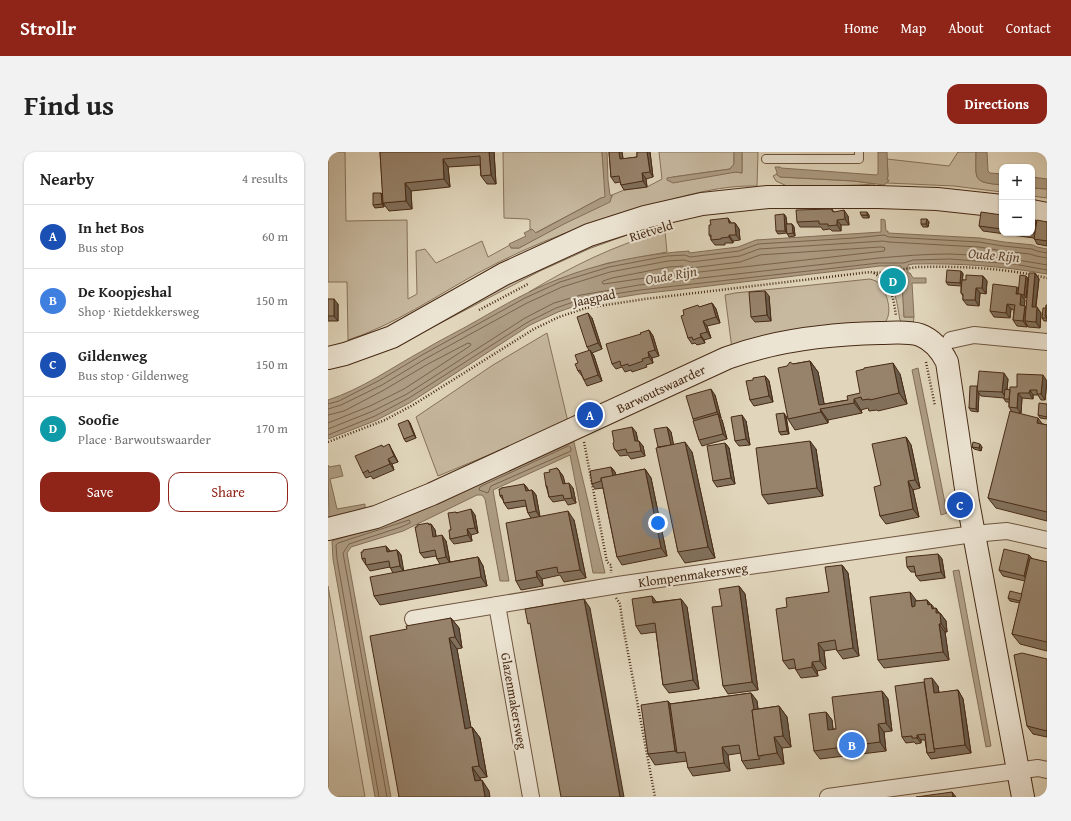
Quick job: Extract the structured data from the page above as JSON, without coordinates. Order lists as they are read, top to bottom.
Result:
{
  "streets": {
    "street": [
      "Rietveld",
      "Barwoutswaarder",
      "Klompenmakersweg",
      "Glazenmakersweg"
    ],
    "path": ["Jaagpad"]
  },
  "crossings": [
    ["Klompenmakersweg", "Glazenmakersweg"]
  ],
  "water": ["Oude Rijn"],
  "page": {
    "header": "Strollr",
    "nav": [
      "Home",
      "Map",
      "About",
      "Contact"
    ],
    "title": "Find us",
    "buttons": [
      "Directions",
      ["Save", "Share"]
    ],
    "heading": ["Nearby", "4 results"],
    "map_buttons": ["+", "−"],
    "list": [
      {
        "mark": "A",
        "name": "In het Bos",
        "note": "Bus stop",
        "value": "60 m"
      },
      {
        "mark": "B",
        "name": "De Koopjeshal",
        "note": "Shop · Rietdekkersweg",
        "value": "150 m"
      },
      {
        "mark": "C",
        "name": "Gildenweg",
        "note": "Bus stop · Gildenweg",
        "value": "150 m"
      },
      {
        "mark": "D",
        "name": "Soofie",
        "note": "Place · Barwoutswaarder",
        "value": "170 m"
      }
    ],
    "pins": [
      "D",
      "A",
      "C",
      "B"
    ]
  }
}
